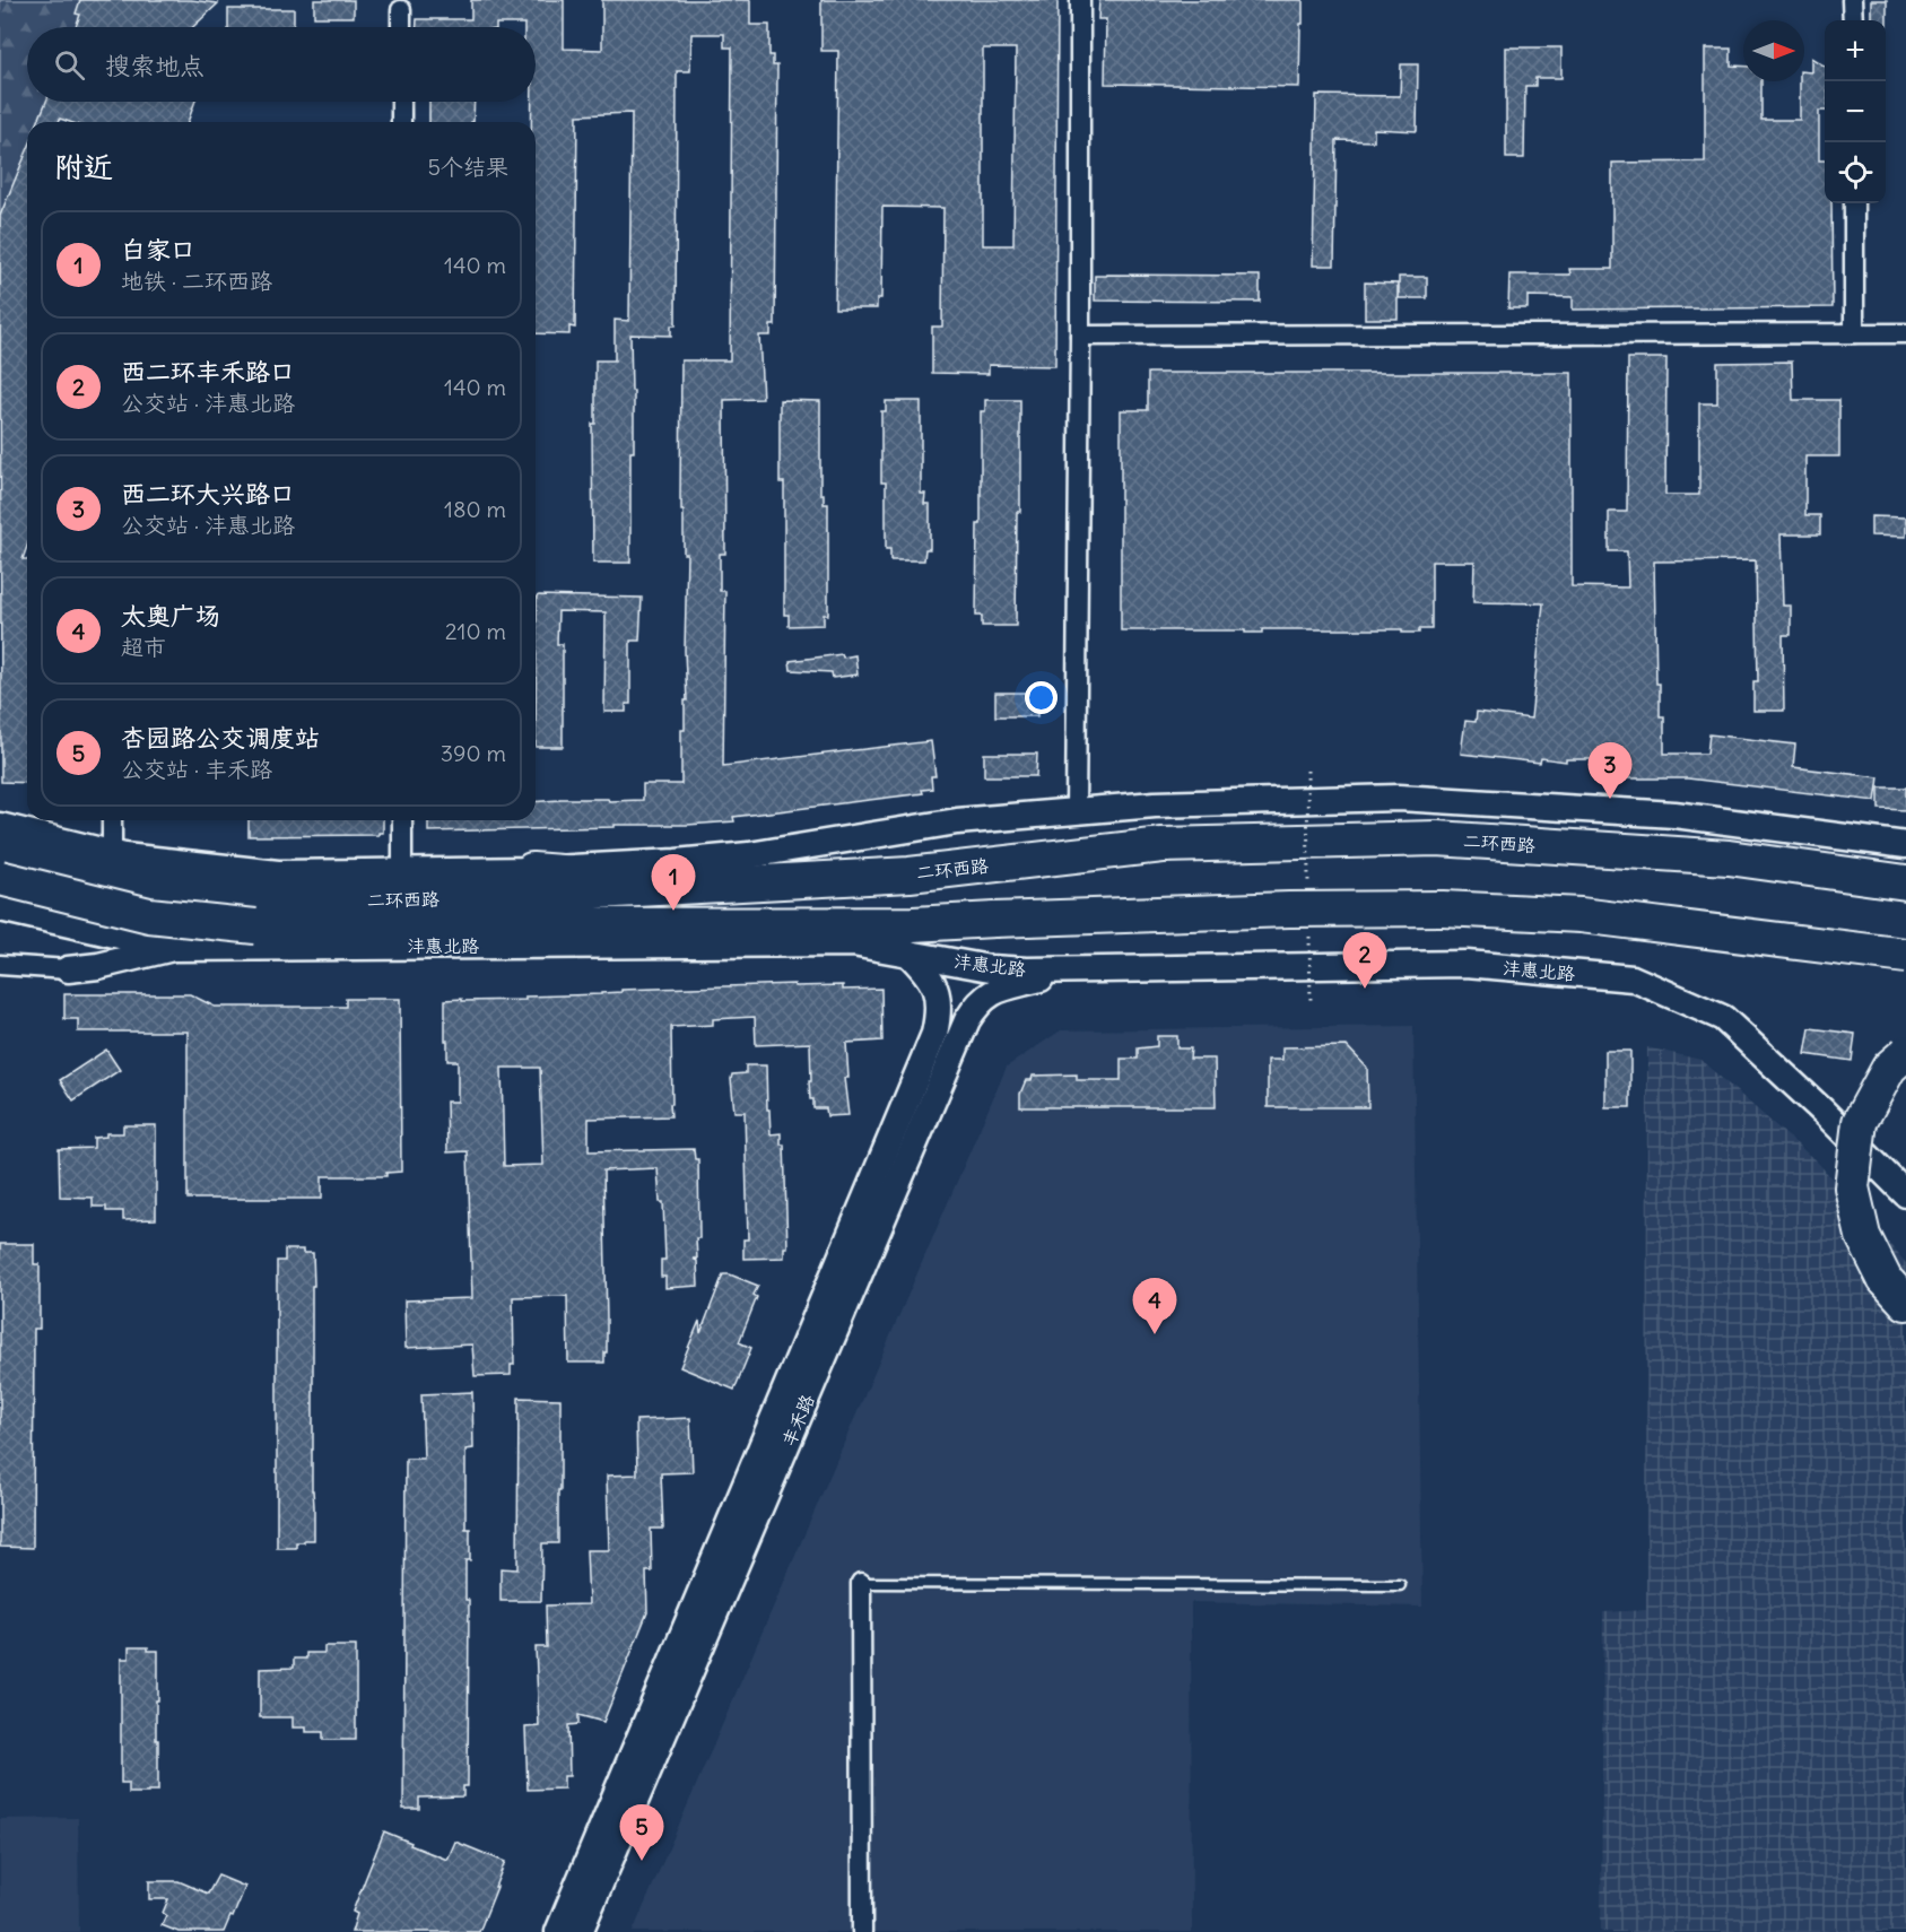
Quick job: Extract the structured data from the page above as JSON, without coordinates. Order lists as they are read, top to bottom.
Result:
{
  "streets": {
    "highway": ["二环西路"],
    "main road": ["沣惠北路", "丰禾路"]
  },
  "crossings": [
    ["二环西路", "沣惠北路"],
    ["二环西路", "丰禾路"],
    ["沣惠北路", "丰禾路"]
  ],
  "north": "right",
  "page": {
    "map_buttons": ["+", "−"],
    "search": "搜索地点",
    "heading": ["附近", "5个结果"],
    "list": [
      {
        "mark": "1",
        "name": "白家口",
        "note": "地铁 · 二环西路",
        "value": "140 m"
      },
      {
        "mark": "2",
        "name": "西二环丰禾路口",
        "note": "公交站 · 沣惠北路",
        "value": "140 m"
      },
      {
        "mark": "3",
        "name": "西二环大兴路口",
        "note": "公交站 · 沣惠北路",
        "value": "180 m"
      },
      {
        "mark": "4",
        "name": "太奥广场",
        "note": "超市",
        "value": "210 m"
      },
      {
        "mark": "5",
        "name": "杏园路公交调度站",
        "note": "公交站 · 丰禾路",
        "value": "390 m"
      }
    ],
    "pins": [
      "3",
      "1",
      "2",
      "4",
      "5"
    ]
  }
}
